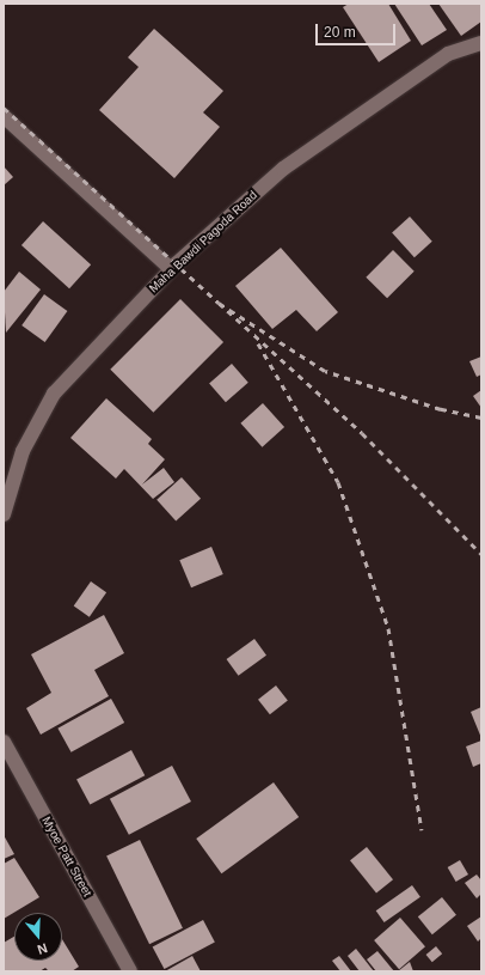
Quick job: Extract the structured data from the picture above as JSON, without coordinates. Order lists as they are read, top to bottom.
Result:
{
  "streets": {
    "street": ["Maha Bawdi Pagoda Road", "Myoe Patt Street"]
  },
  "scale_bar": "20 m",
  "north": "bottom"
}
